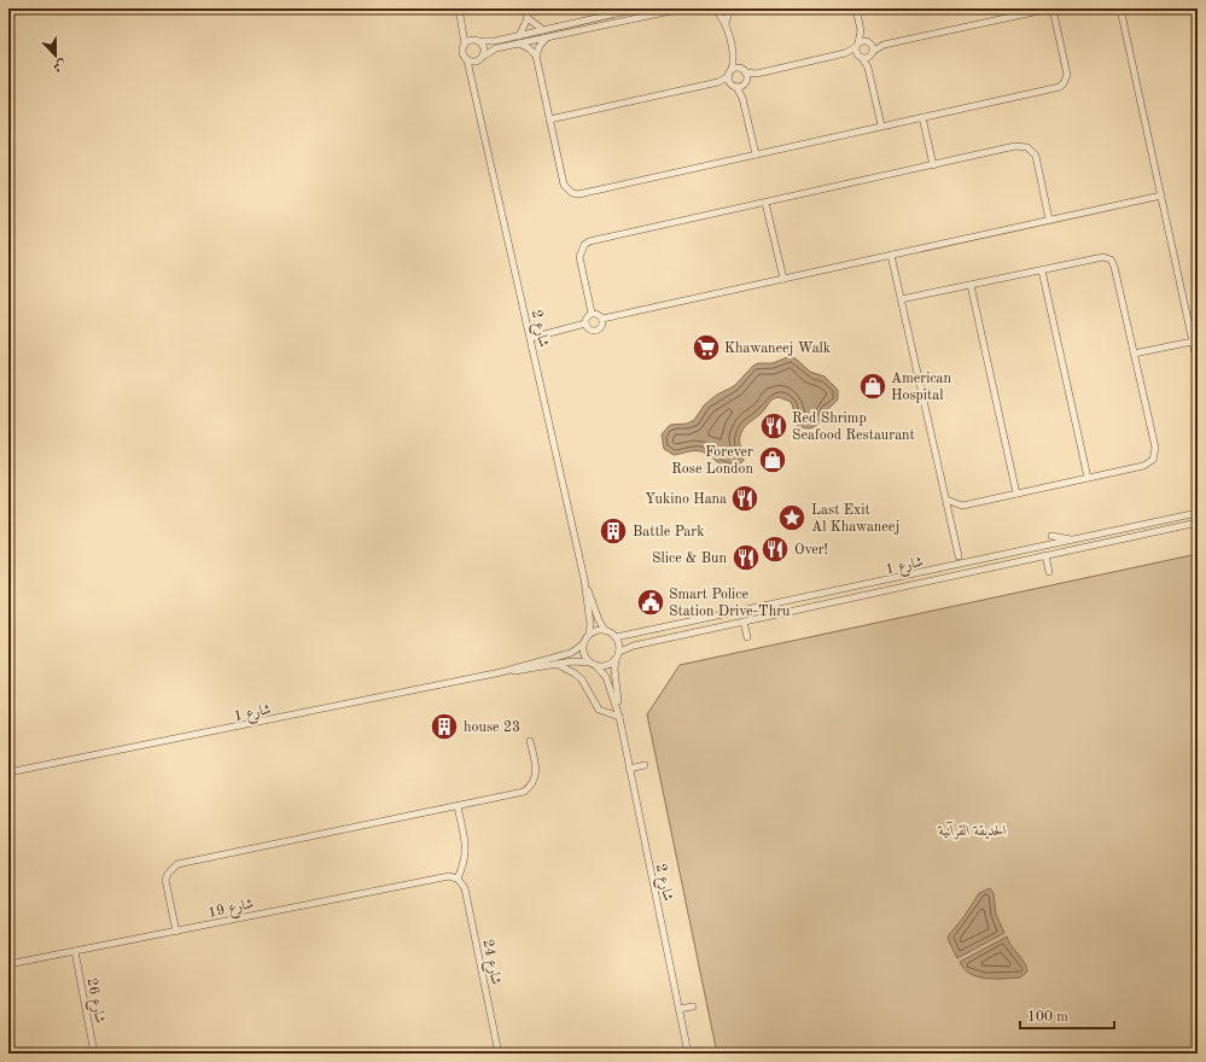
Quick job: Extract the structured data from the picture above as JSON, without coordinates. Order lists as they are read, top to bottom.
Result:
{
  "streets": {
    "street": [
      "شارع 2",
      "شارع 1",
      "شارع 19",
      "شارع 24",
      "شارع 26"
    ]
  },
  "crossings": [
    ["شارع 2", "شارع 1"],
    ["شارع 19", "شارع 24"],
    ["شارع 19", "شارع 26"]
  ],
  "parks": ["الحديقة القرآنية"],
  "places": {
    "supermarket": ["Khawaneej Walk"],
    "shop": ["American Hospital", "Forever Rose London"],
    "restaurant": [
      "Red Shrimp Seafood Restaurant",
      "Yukino Hana",
      "Over!",
      "Slice & Bun"
    ],
    "place": ["Last Exit Al Khawaneej"],
    "building": ["Battle Park", "house 23"],
    "public building": ["Smart Police Station Drive-Thru"]
  },
  "scale_bar": "100 m",
  "north": "bottom"
}
